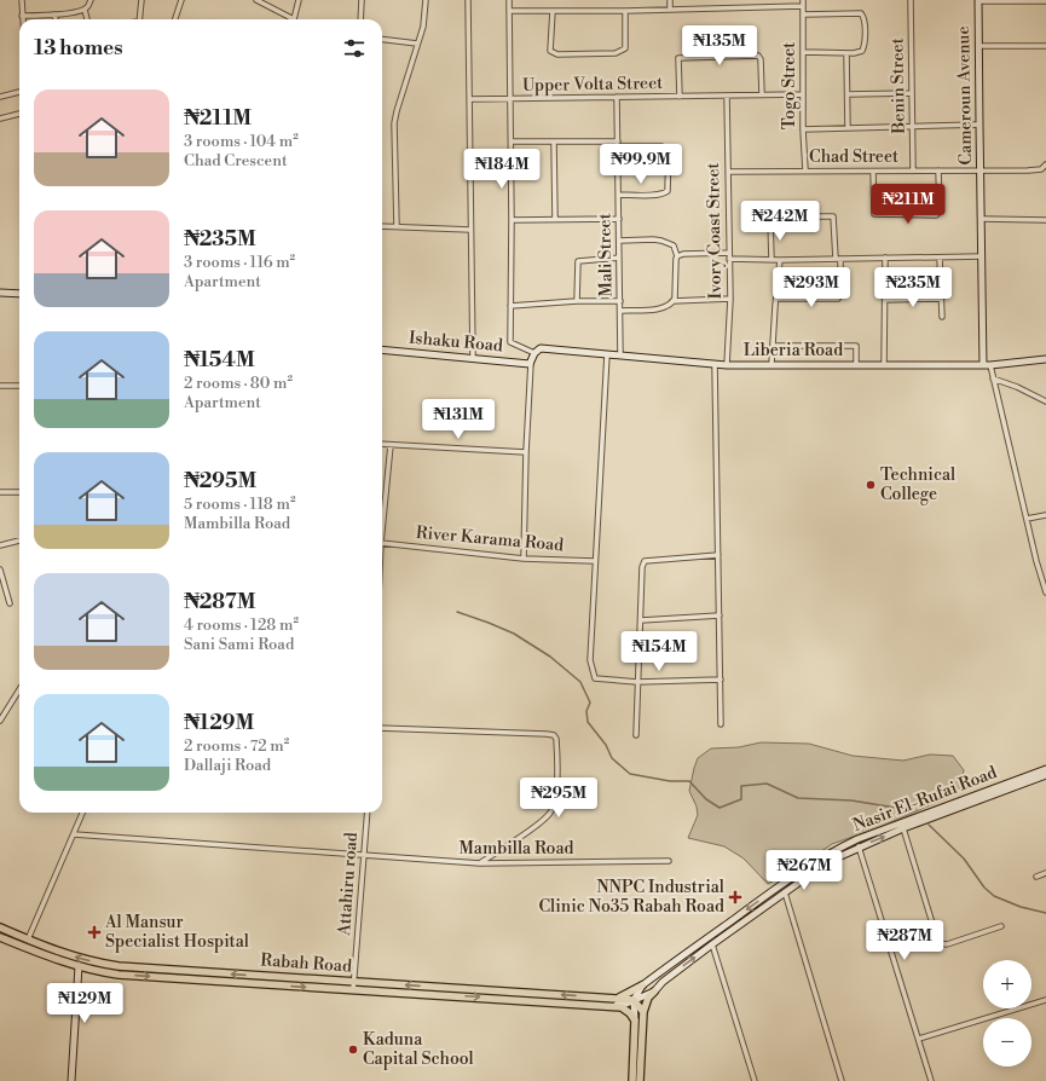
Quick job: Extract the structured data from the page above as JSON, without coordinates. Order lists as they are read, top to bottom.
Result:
{
  "streets": {
    "main road": ["Rabah Road"],
    "street": [
      "Upper Volta Street",
      "Togo Street",
      "Benin Street",
      "Cameroun Avenue",
      "Chad Street",
      "Ivory Coast Street",
      "Mali Street",
      "Ishaku Road",
      "Liberia Road",
      "River Karama Road",
      "Nasir El-Rufai Road",
      "Mambilla Road",
      "Attahiru road"
    ]
  },
  "crossings": [
    ["Upper Volta Street", "Togo Street"],
    ["Upper Volta Street", "Ivory Coast Street"],
    ["Upper Volta Street", "Mali Street"],
    ["Togo Street", "Chad Street"],
    ["Benin Street", "Chad Street"],
    ["Cameroun Avenue", "Chad Street"],
    ["Cameroun Avenue", "Liberia Road"],
    ["Chad Street", "Ivory Coast Street"],
    ["Ivory Coast Street", "Liberia Road"],
    ["Mali Street", "Liberia Road"],
    ["Nasir El-Rufai Road", "Rabah Road"],
    ["Mambilla Road", "Attahiru road"],
    ["Attahiru road", "Rabah Road"]
  ],
  "places": {
    "other": ["Technical College", "Kaduna Capital School"],
    "health": ["NNPC Industrial Clinic No35 Rabah Road", "Al Mansur Specialist Hospital"]
  },
  "page": {
    "heading": "13 homes",
    "price": [
      "₦135M",
      "₦99.9M",
      "₦184M",
      "₦211M",
      "₦242M",
      "₦293M",
      "₦235M",
      "₦131M",
      "₦154M",
      "₦295M",
      "₦267M",
      "₦287M",
      "₦129M"
    ],
    "list": [
      {
        "name": "₦211M",
        "note": "3 rooms · 104 m² · Chad Crescent"
      },
      {
        "name": "₦235M",
        "note": "3 rooms · 116 m² · Apartment"
      },
      {
        "name": "₦154M",
        "note": "2 rooms · 80 m² · Apartment"
      },
      {
        "name": "₦295M",
        "note": "5 rooms · 118 m² · Mambilla Road"
      },
      {
        "name": "₦287M",
        "note": "4 rooms · 128 m² · Sani Sami Road"
      },
      {
        "name": "₦129M",
        "note": "2 rooms · 72 m² · Dallaji Road"
      }
    ],
    "map_buttons": ["+", "−"]
  }
}
